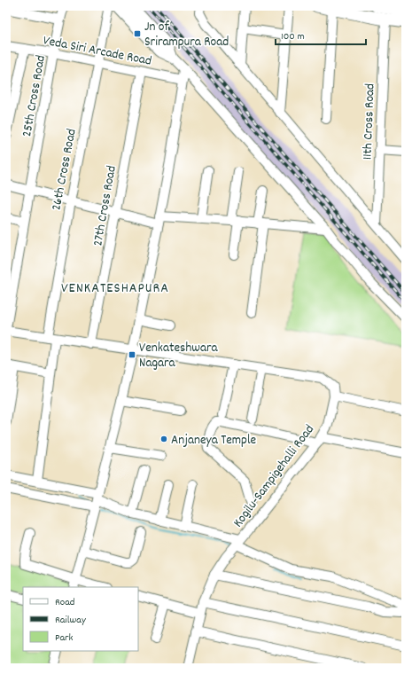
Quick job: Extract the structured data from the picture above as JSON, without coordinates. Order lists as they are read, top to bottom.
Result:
{
  "streets": {
    "street": [
      "Veda Siri Arcade Road",
      "25th Cross Road",
      "11th Cross Road",
      "26th Cross Road",
      "27th Cross Road",
      "Kogilu-Sampigehalli Road"
    ]
  },
  "crossings": [
    ["Veda Siri Arcade Road", "25th Cross Road"],
    ["Veda Siri Arcade Road", "26th Cross Road"],
    ["Veda Siri Arcade Road", "27th Cross Road"]
  ],
  "districts": ["VENKATESHAPURA"],
  "places": {
    "transit": ["Jn of Srirampura Road", "Venkateshwara Nagara"],
    "other": ["Anjaneya Temple"]
  },
  "legend": ["Road", "Railway", "Park"],
  "scale_bar": "100 m"
}
